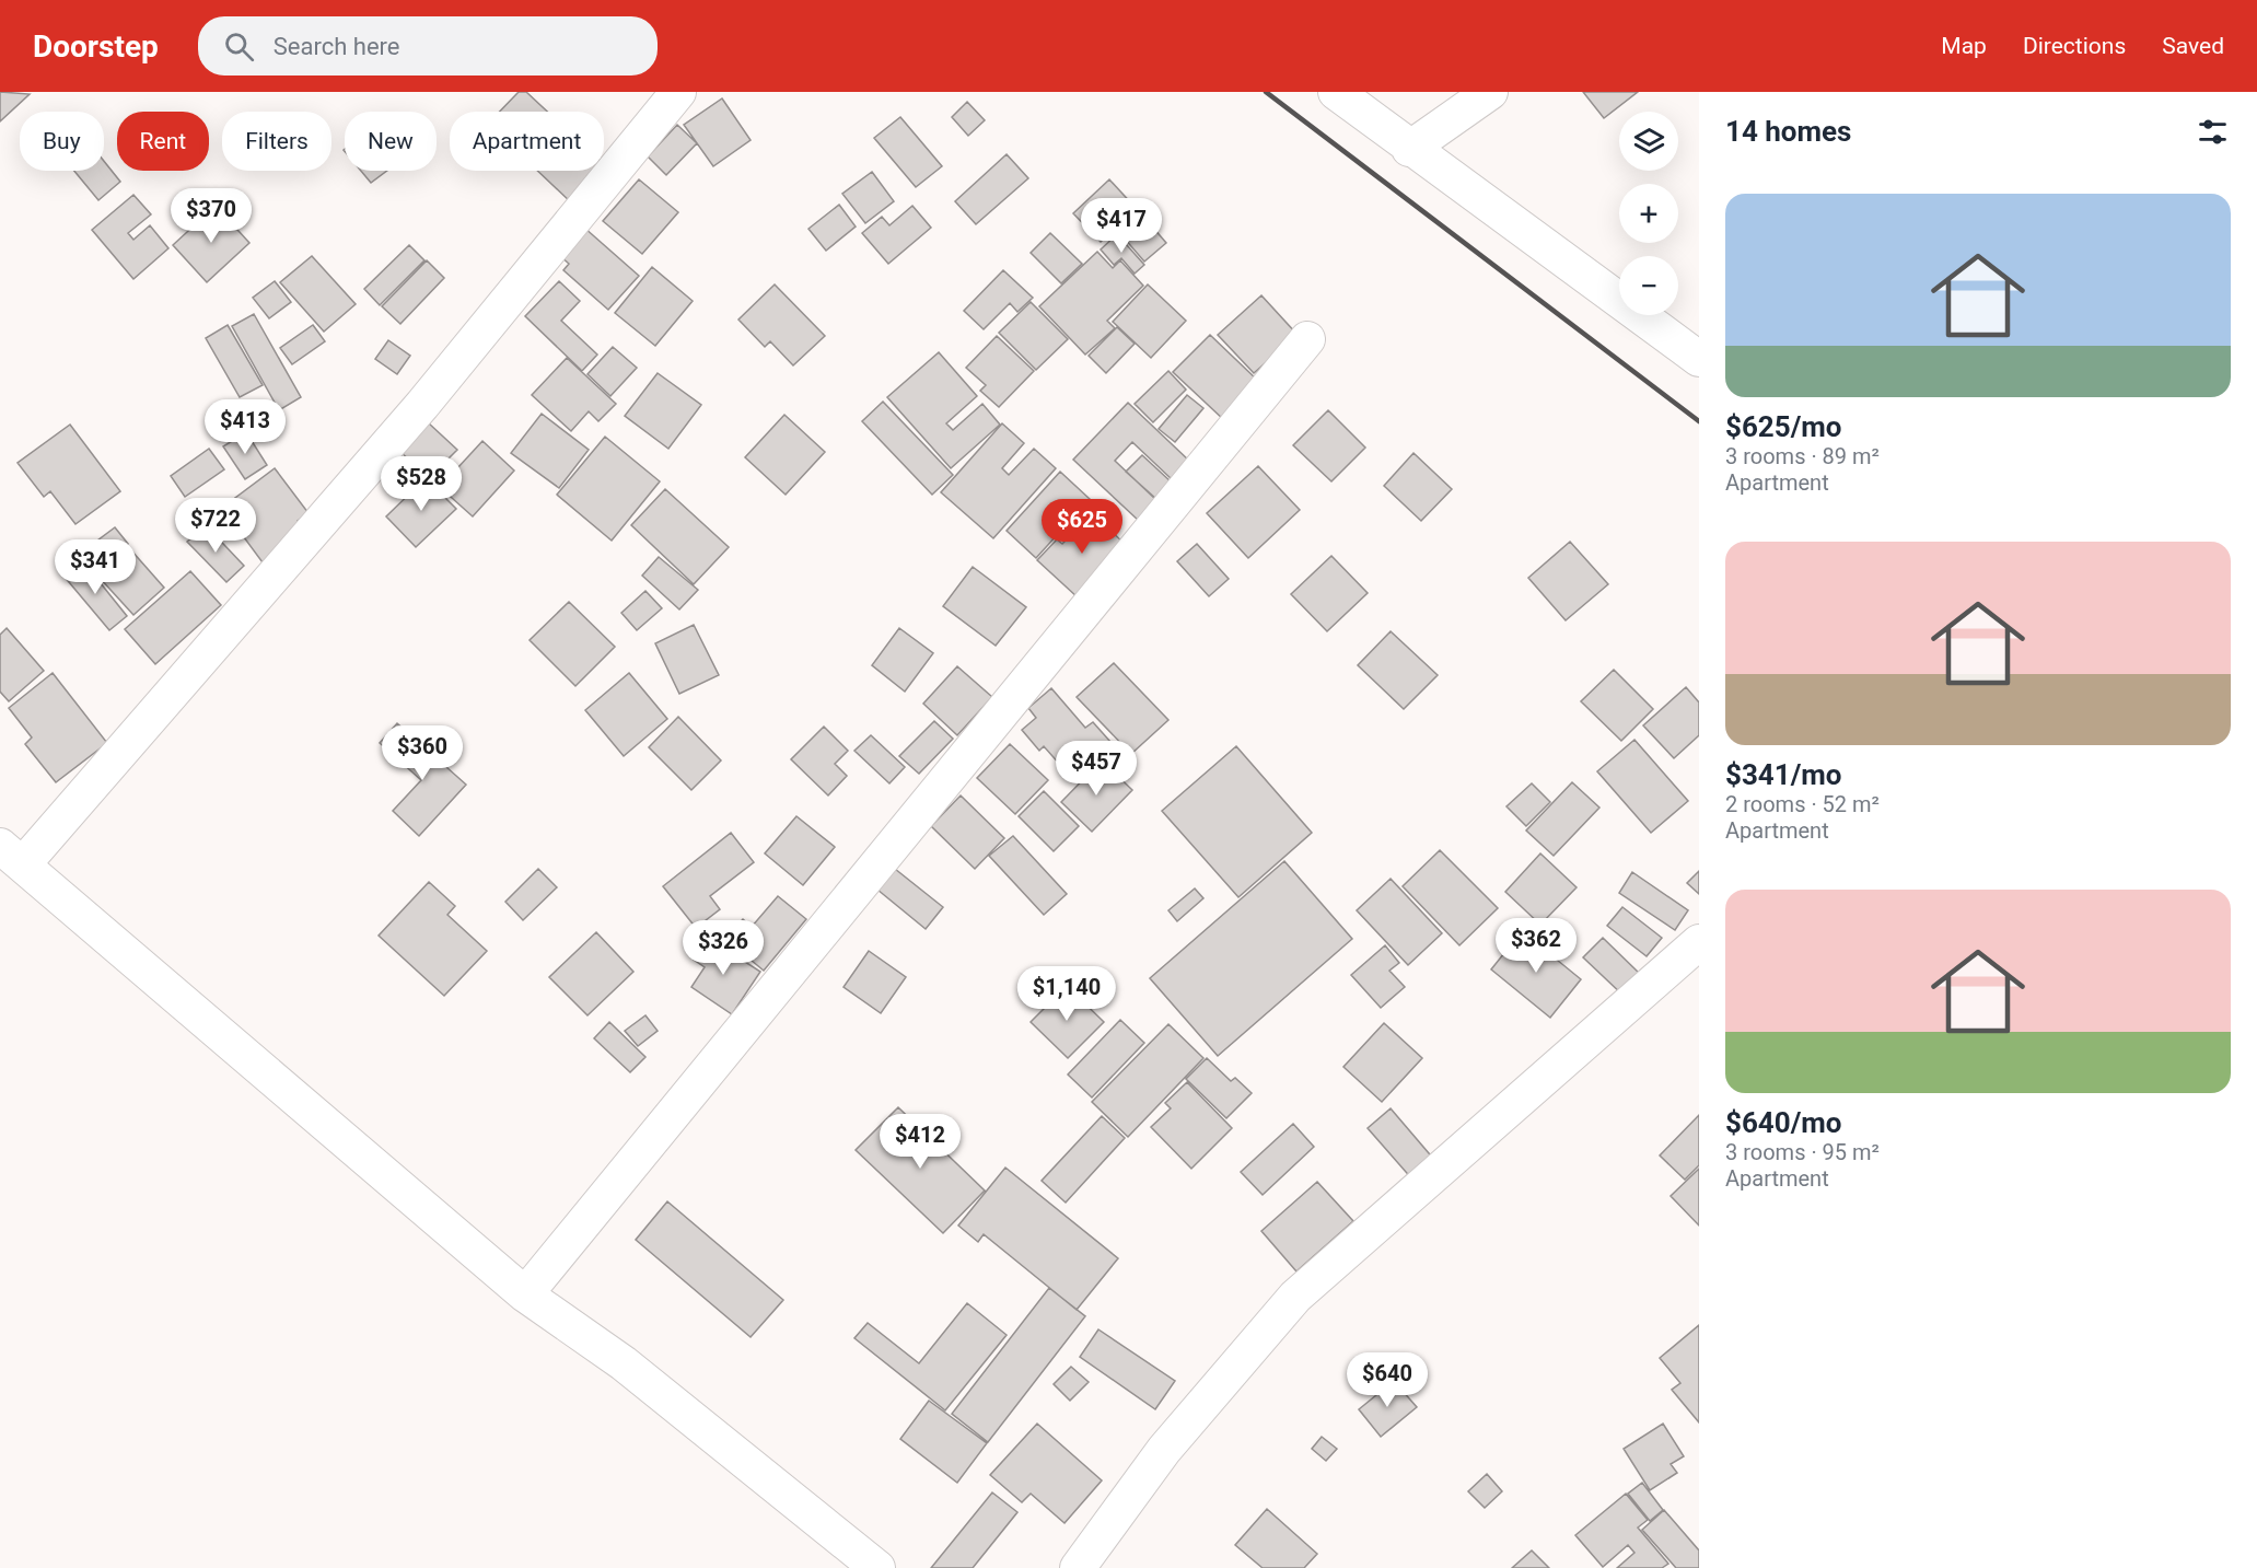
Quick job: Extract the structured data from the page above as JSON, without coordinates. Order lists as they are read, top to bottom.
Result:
{
  "page": {
    "header": "Doorstep",
    "search": "Search here",
    "nav": ["Map", "Directions", "Saved"],
    "heading": "14 homes",
    "map_buttons": ["+", "−"],
    "chip": [
      "Buy",
      "Rent",
      "Filters",
      "New",
      "Apartment"
    ],
    "list": [
      {
        "name": "$625/mo",
        "note": "3 rooms · 89 m² · Apartment"
      },
      {
        "name": "$341/mo",
        "note": "2 rooms · 52 m² · Apartment"
      },
      {
        "name": "$640/mo",
        "note": "3 rooms · 95 m² · Apartment"
      }
    ],
    "price": [
      "$370",
      "$417",
      "$413",
      "$528",
      "$722",
      "$625",
      "$341",
      "$360",
      "$457",
      "$362",
      "$326",
      "$1,140",
      "$412",
      "$640"
    ]
  }
}
